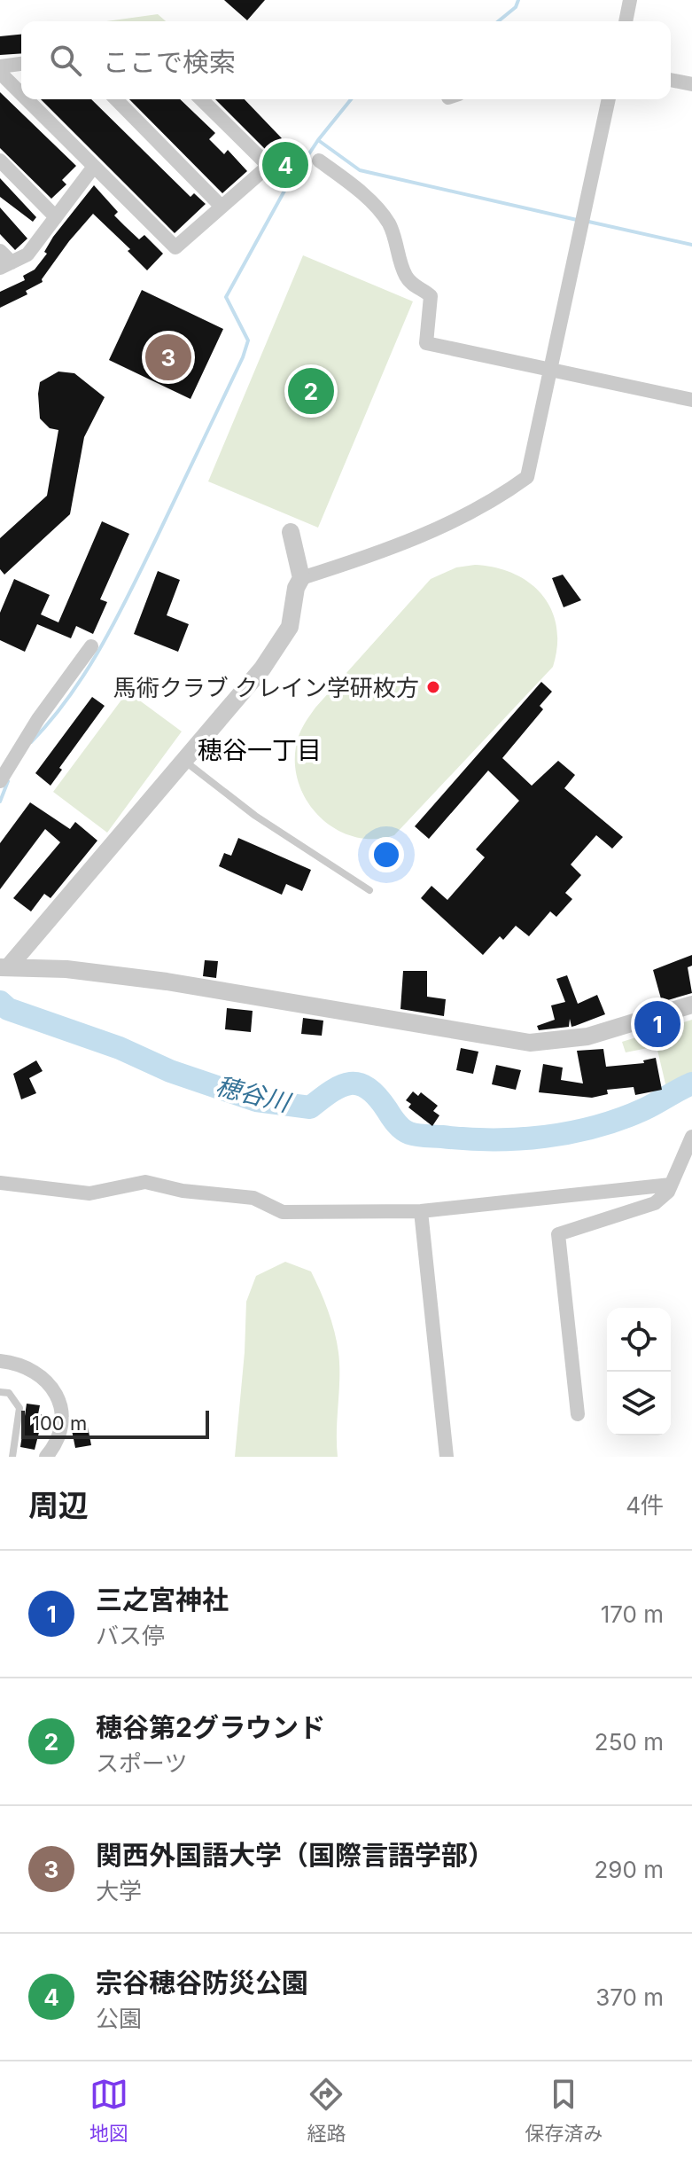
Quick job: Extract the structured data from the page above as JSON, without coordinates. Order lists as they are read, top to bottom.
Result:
{
  "districts": ["穂谷一丁目"],
  "water": ["穂谷川"],
  "places": ["馬術クラブ クレイン学研枚方"],
  "scale_bar": "100 m",
  "page": {
    "search": "ここで検索",
    "pins": [
      "4",
      "3",
      "2",
      "1"
    ],
    "scale": "100 m",
    "heading": ["周辺", "4件"],
    "list": [
      {
        "mark": "1",
        "name": "三之宮神社",
        "note": "バス停",
        "value": "170 m"
      },
      {
        "mark": "2",
        "name": "穂谷第2グラウンド",
        "note": "スポーツ",
        "value": "250 m"
      },
      {
        "mark": "3",
        "name": "関西外国語大学（国際言語学部）",
        "note": "大学",
        "value": "290 m"
      },
      {
        "mark": "4",
        "name": "宗谷穂谷防災公園",
        "note": "公園",
        "value": "370 m"
      }
    ],
    "nav": ["地図", "経路", "保存済み"]
  }
}
